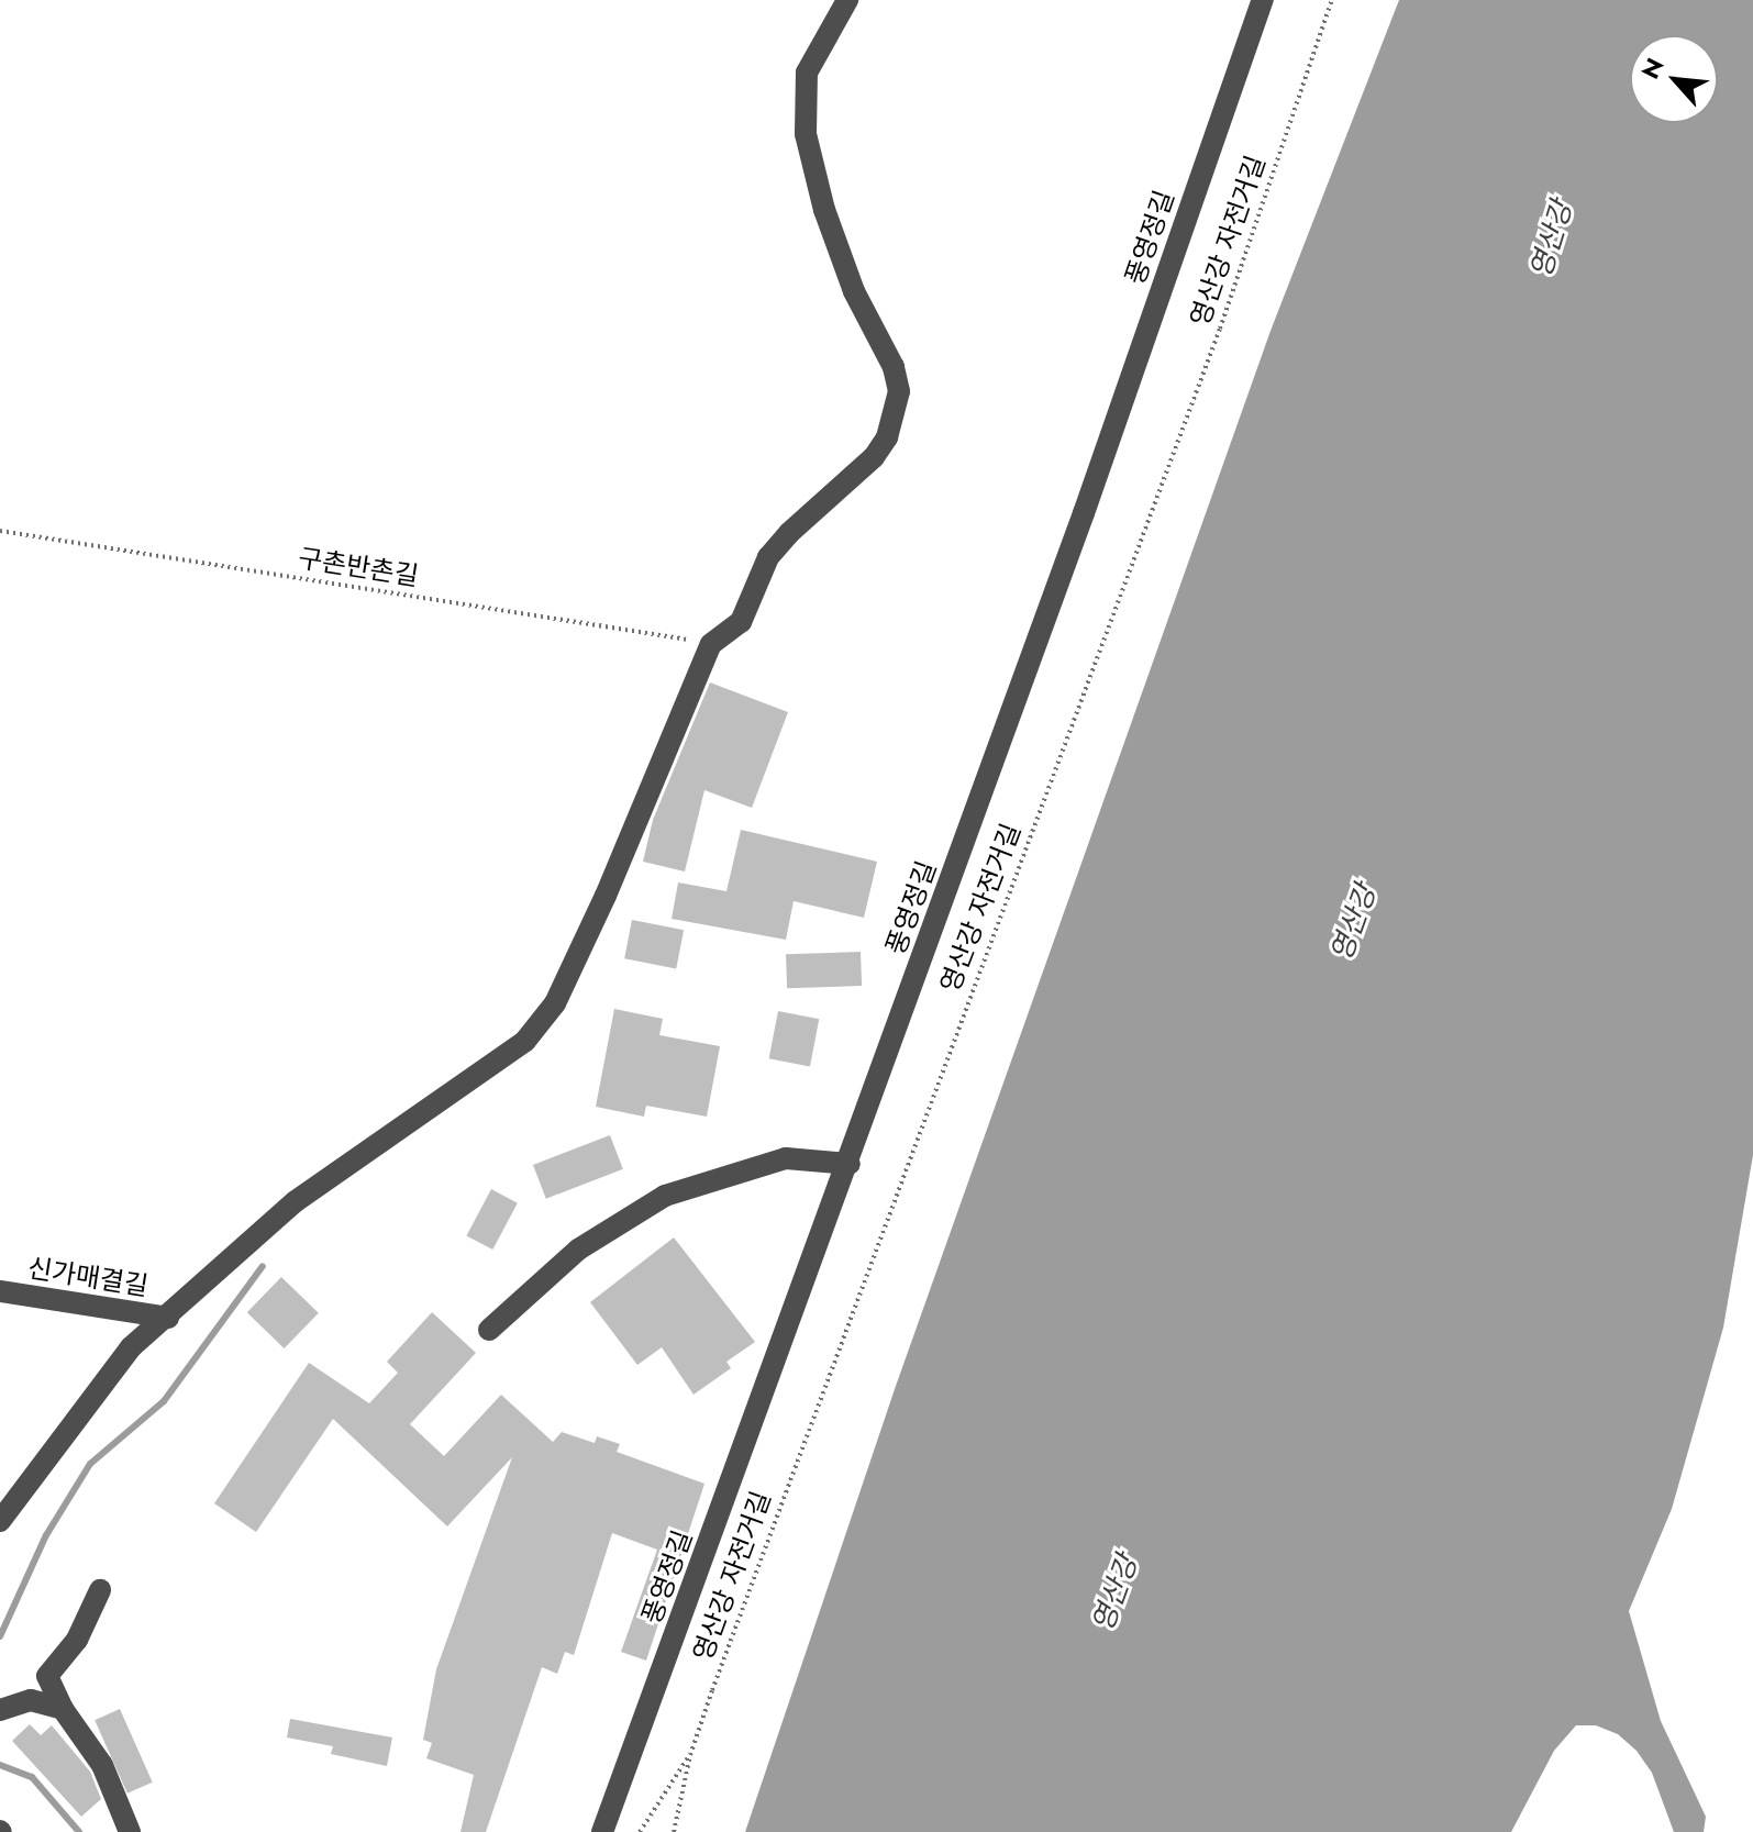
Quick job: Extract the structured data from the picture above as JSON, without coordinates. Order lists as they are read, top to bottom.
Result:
{
  "streets": {
    "street": ["풍영정길", "신가매결길"],
    "path": ["영산강 자전거길", "구촌반촌길"]
  },
  "water": ["영산강"],
  "north": "top left"
}
